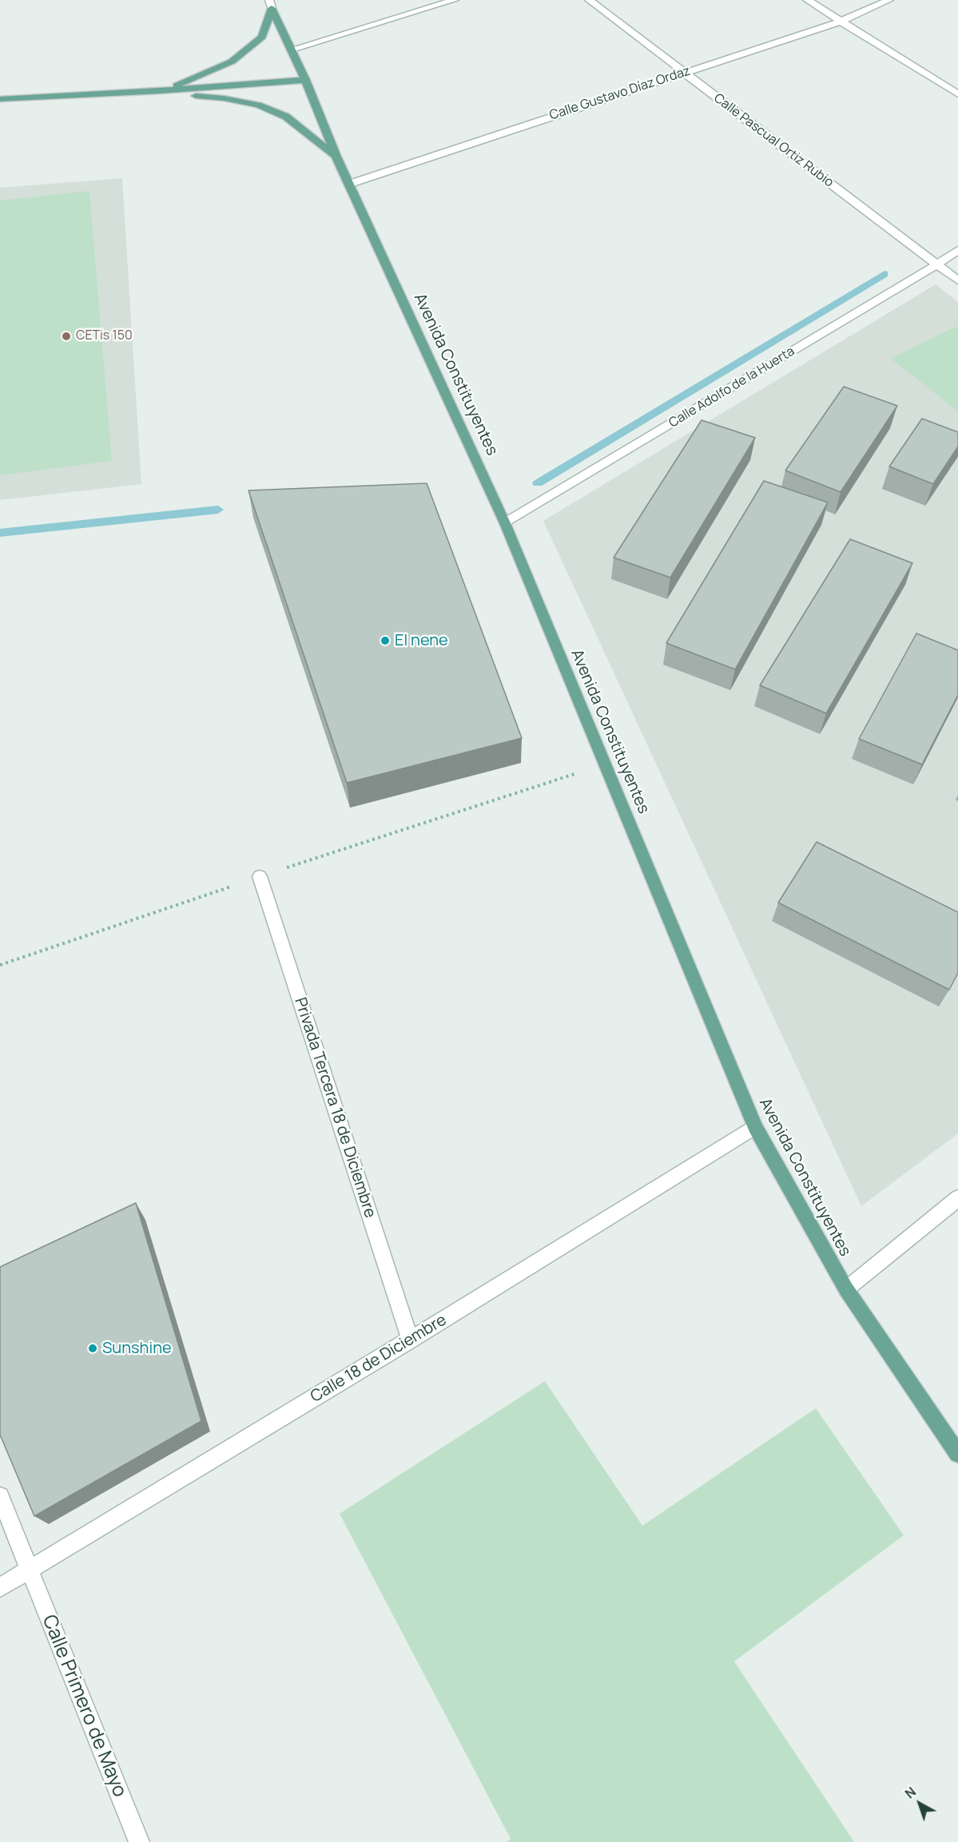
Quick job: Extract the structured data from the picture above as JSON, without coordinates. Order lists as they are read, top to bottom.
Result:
{
  "streets": {
    "main road": ["Avenida Constituyentes"],
    "street": [
      "Calle Gustavo Díaz Ordaz",
      "Calle Pascual Ortiz Rubio",
      "Calle Adolfo de la Huerta",
      "Privada Tercera 18 de Diciembre",
      "Calle 18 de Diciembre",
      "Calle Primero de Mayo"
    ]
  },
  "crossings": [
    ["Calle Gustavo Díaz Ordaz", "Calle Pascual Ortiz Rubio"],
    ["Calle Gustavo Díaz Ordaz", "Avenida Constituyentes"],
    ["Calle Pascual Ortiz Rubio", "Calle Adolfo de la Huerta"],
    ["Avenida Constituyentes", "Calle Adolfo de la Huerta"],
    ["Avenida Constituyentes", "Calle 18 de Diciembre"],
    ["Privada Tercera 18 de Diciembre", "Calle 18 de Diciembre"],
    ["Calle 18 de Diciembre", "Calle Primero de Mayo"]
  ],
  "places": ["CETis 150", "El nene", "Sunshine"],
  "north": "top left"
}
